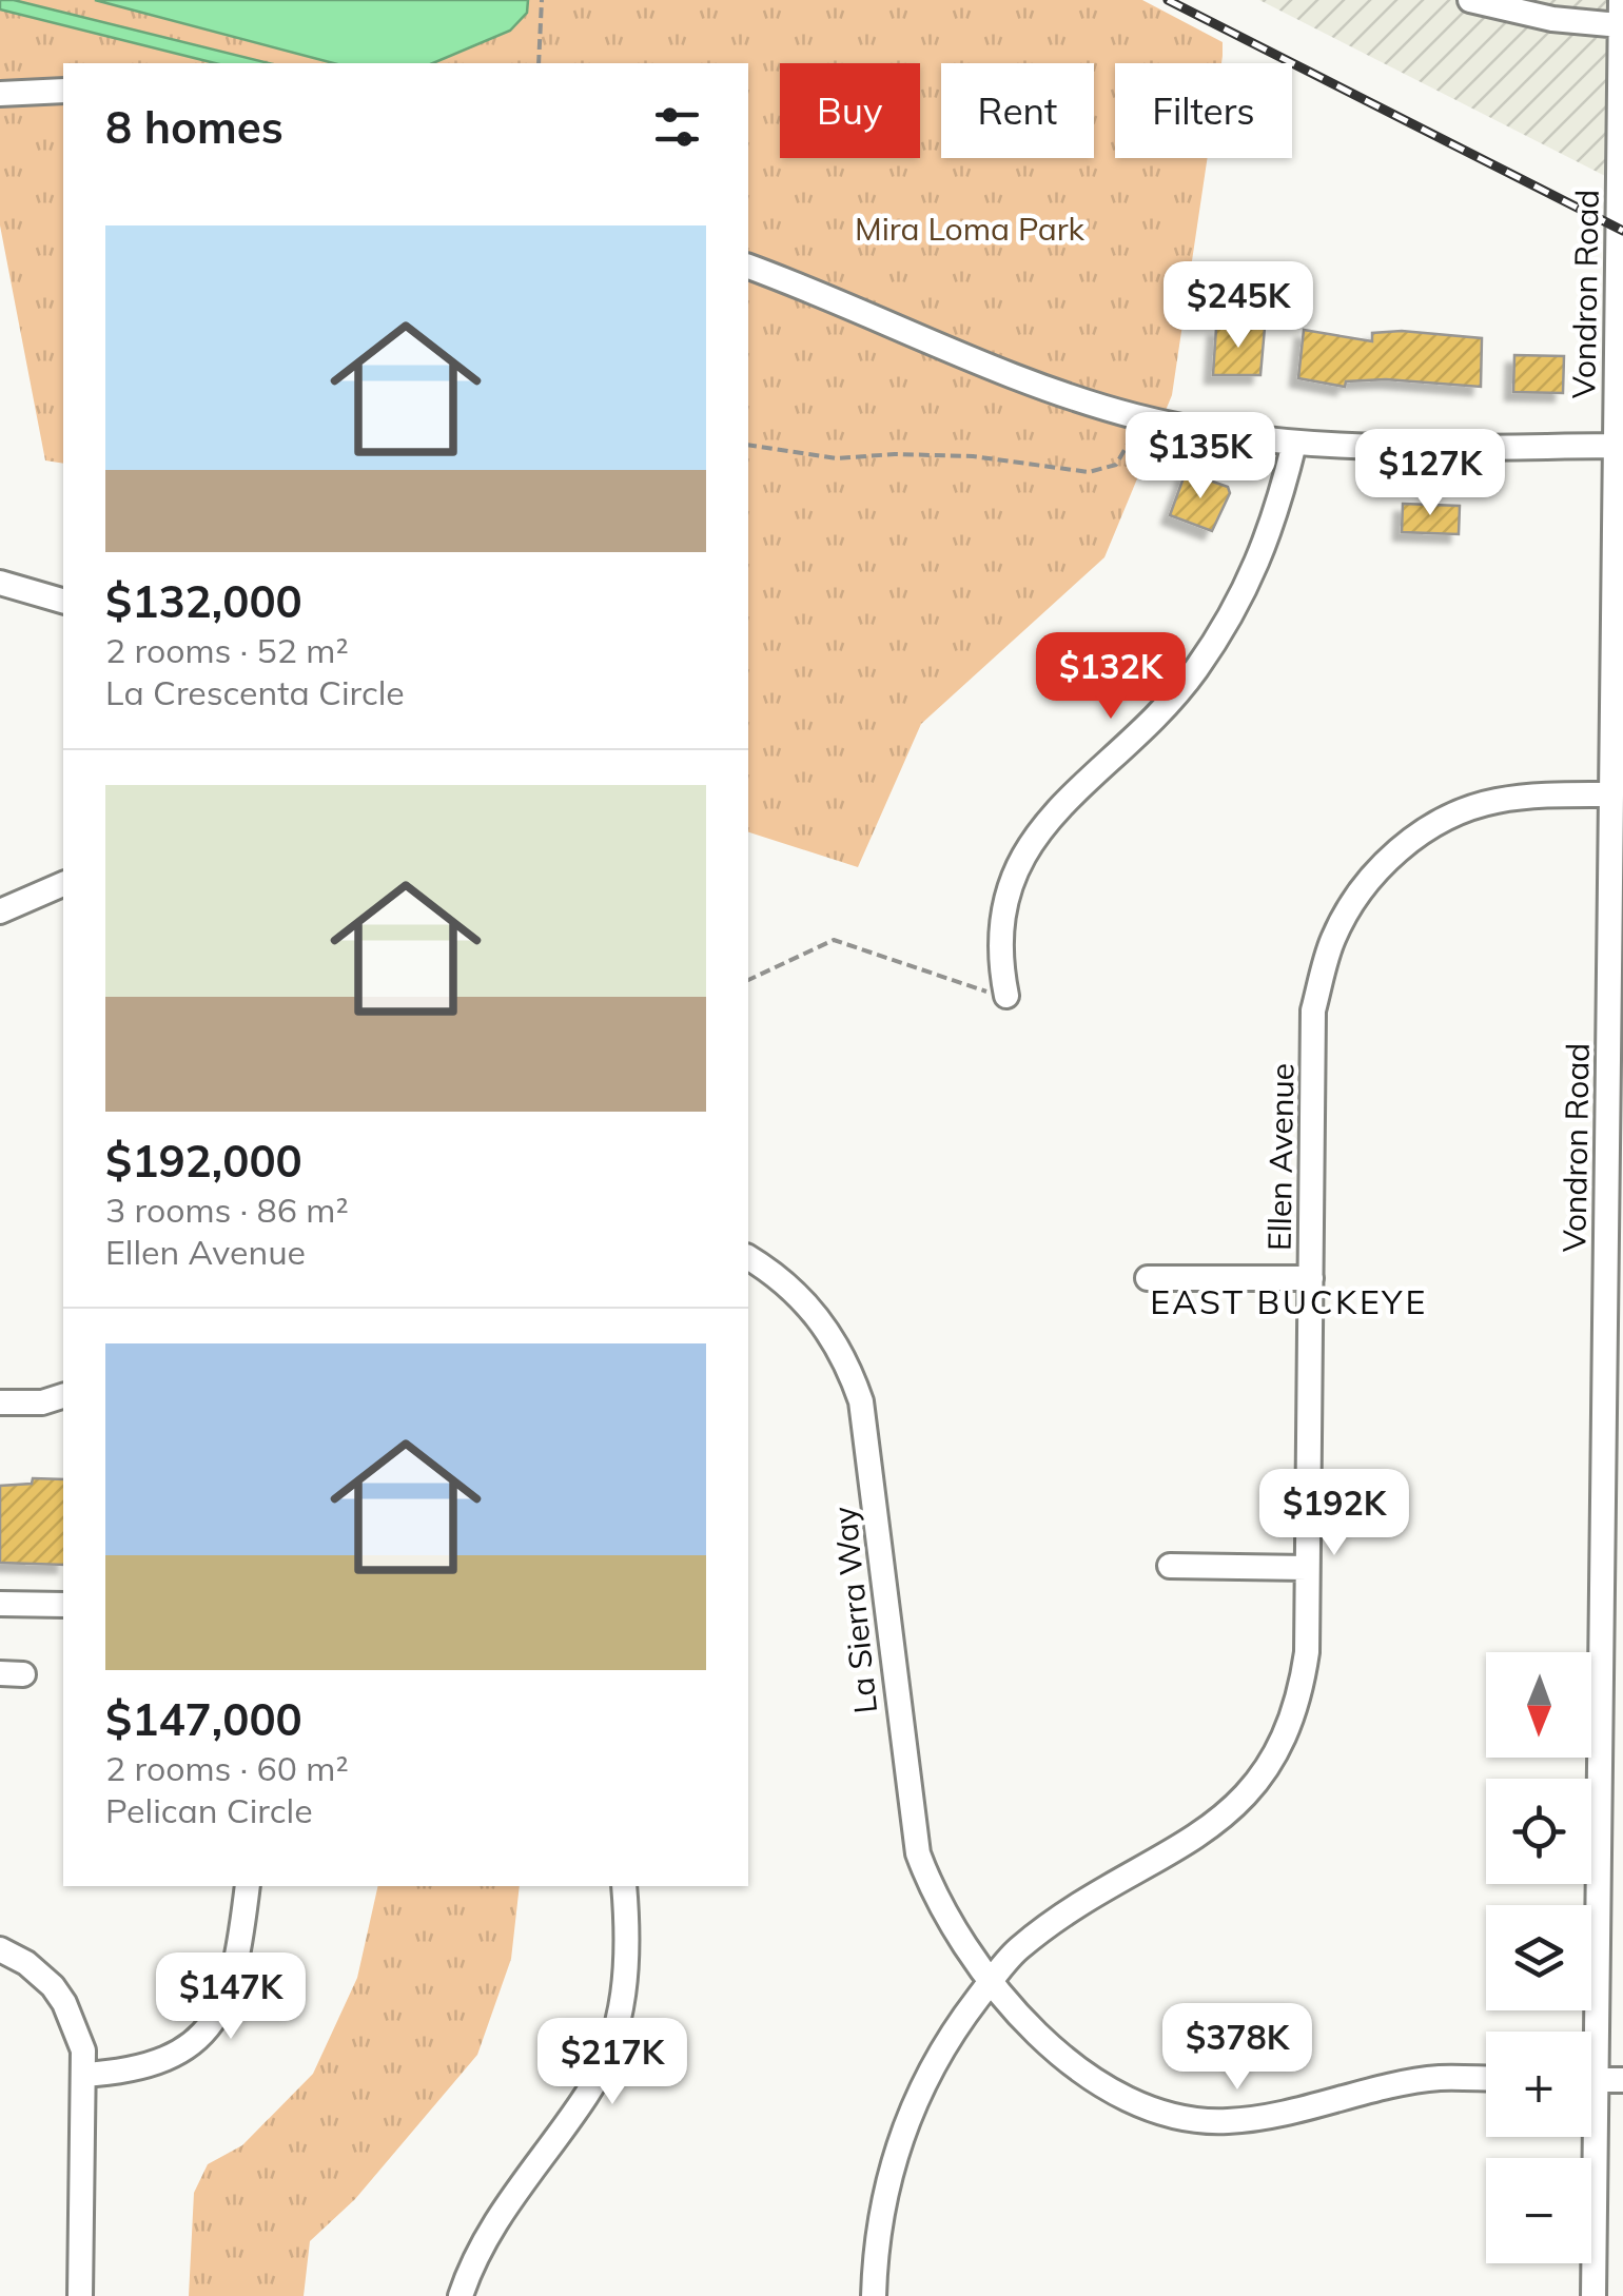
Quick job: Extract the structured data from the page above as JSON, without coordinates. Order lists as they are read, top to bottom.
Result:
{
  "streets": {
    "street": ["Vondron Road", "Ellen Avenue", "La Sierra Way"]
  },
  "crossings": [
    ["Vondron Road", "Ellen Avenue"],
    ["Ellen Avenue", "La Sierra Way"]
  ],
  "districts": ["EAST BUCKEYE"],
  "parks": ["Mira Loma Park"],
  "north": "bottom",
  "page": {
    "chip": ["Buy", "Rent", "Filters"],
    "heading": "8 homes",
    "list": [
      {
        "name": "$132,000",
        "note": "2 rooms · 52 m² · La Crescenta Circle"
      },
      {
        "name": "$192,000",
        "note": "3 rooms · 86 m² · Ellen Avenue"
      },
      {
        "name": "$147,000",
        "note": "2 rooms · 60 m² · Pelican Circle"
      }
    ],
    "price": [
      "$245K",
      "$135K",
      "$127K",
      "$132K",
      "$192K",
      "$147K",
      "$378K",
      "$217K"
    ],
    "map_buttons": ["+", "−"]
  }
}
